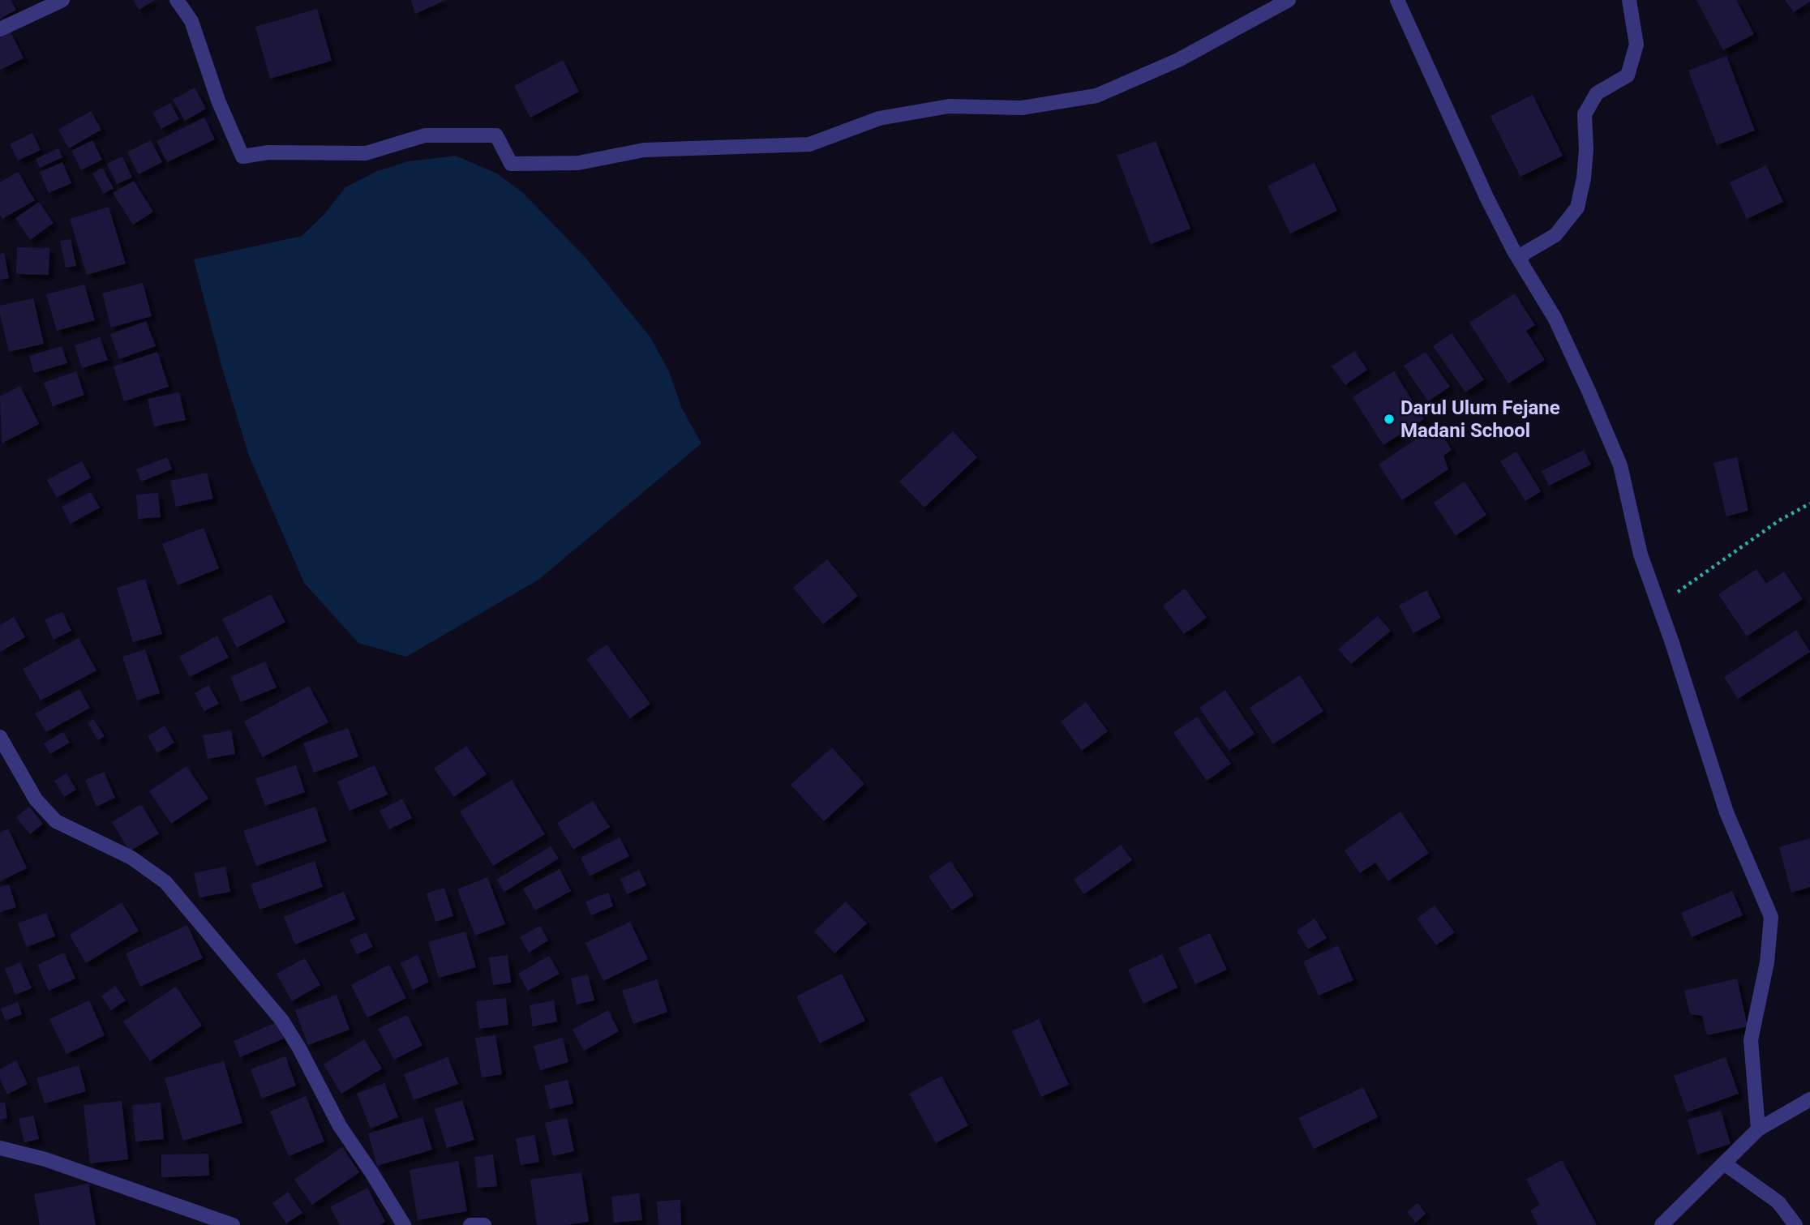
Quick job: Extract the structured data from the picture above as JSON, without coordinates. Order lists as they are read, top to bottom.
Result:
{
  "places": ["Darul Ulum Fejane Madani School"]
}
